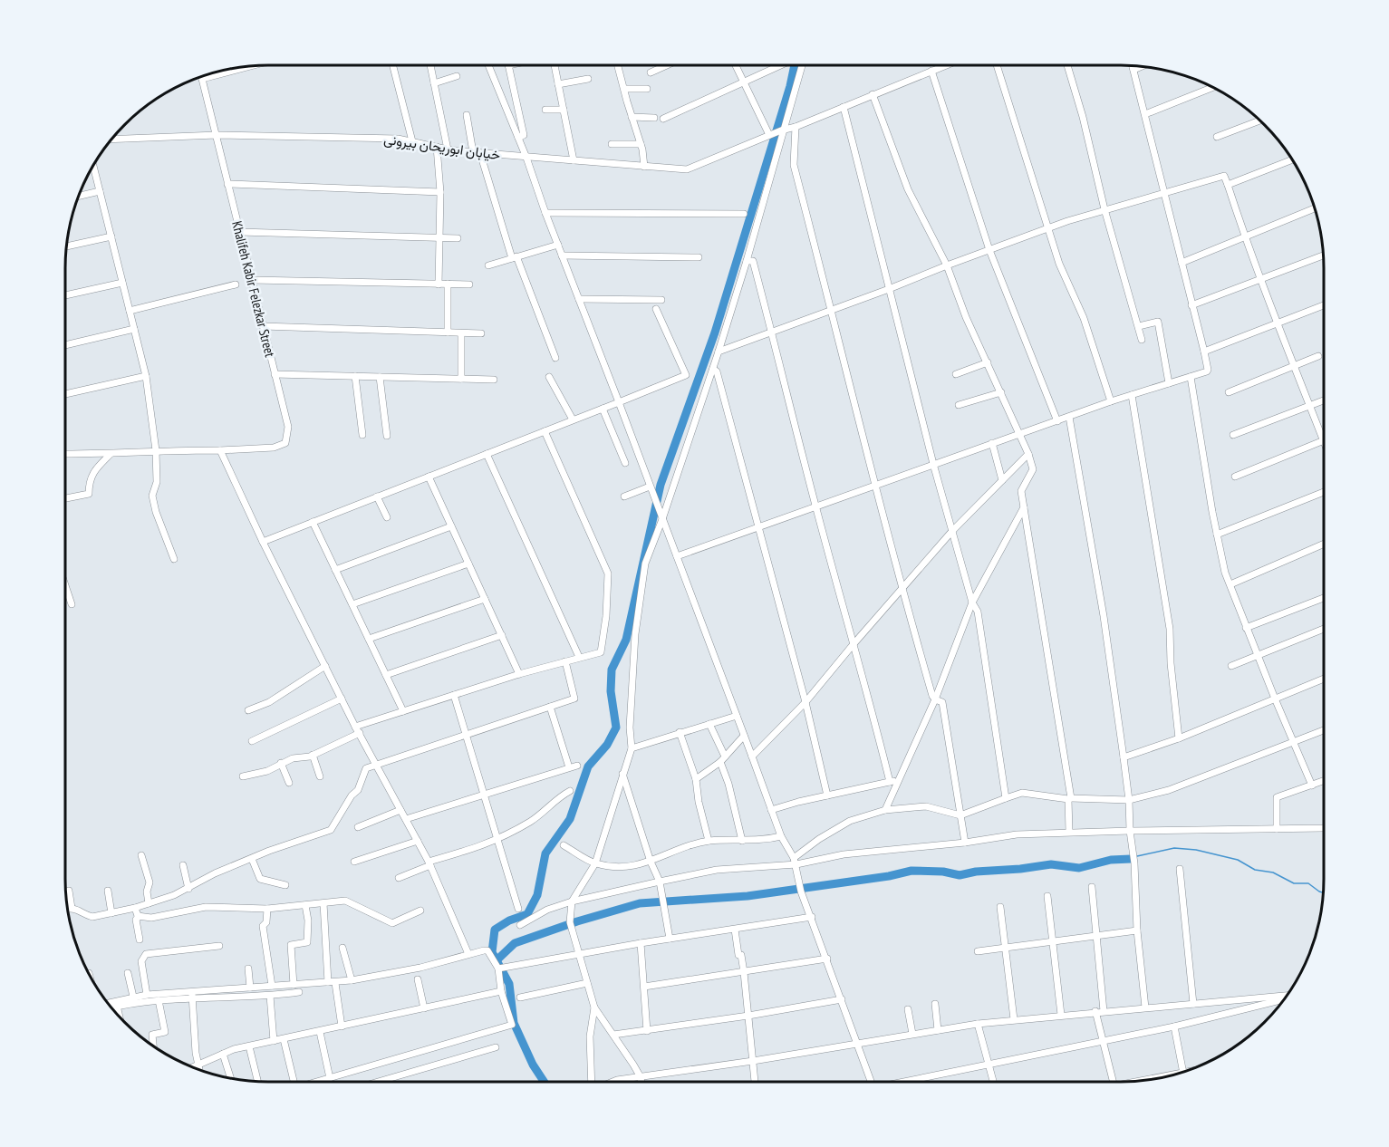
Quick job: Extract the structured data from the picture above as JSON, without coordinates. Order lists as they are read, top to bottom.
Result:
{
  "streets": {
    "street": ["خیابان ابوریحان بیرونی", "Khalifeh Kabir Felezkar Street"]
  },
  "crossings": [
    ["خیابان ابوریحان بیرونی", "Khalifeh Kabir Felezkar Street"]
  ]
}
